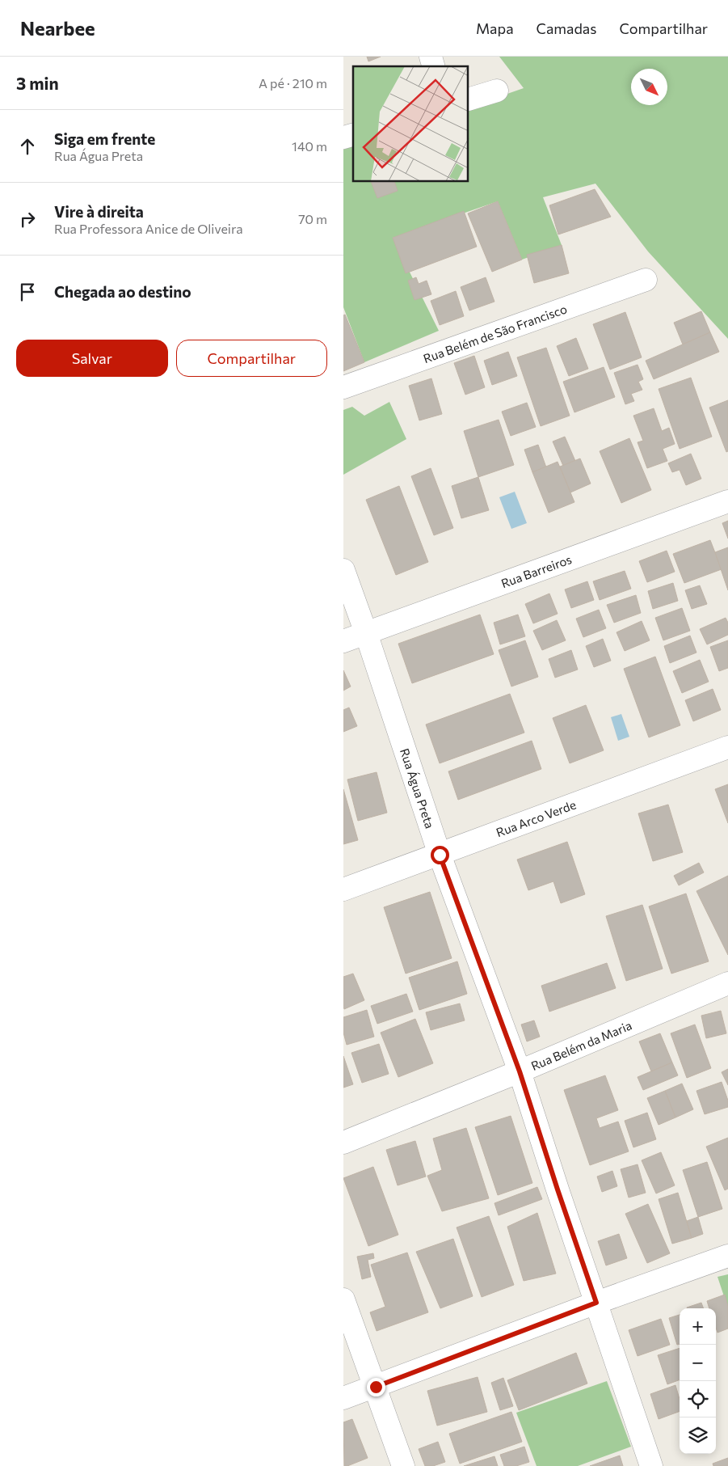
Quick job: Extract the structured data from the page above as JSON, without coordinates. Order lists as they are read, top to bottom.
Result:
{
  "streets": {
    "street": [
      "Rua Belém de São Francisco",
      "Rua Barreiros",
      "Rua Água Preta",
      "Rua Arco Verde",
      "Rua Belém da Maria"
    ]
  },
  "crossings": [
    ["Rua Barreiros", "Rua Água Preta"],
    ["Rua Água Preta", "Rua Arco Verde"],
    ["Rua Água Preta", "Rua Belém da Maria"]
  ],
  "north": "bottom right",
  "page": {
    "header": "Nearbee",
    "nav": ["Mapa", "Camadas", "Compartilhar"],
    "heading": ["3 min", "A pé · 210 m"],
    "list": [
      ["Siga em frente", "Rua Água Preta", "140 m"],
      ["Vire à direita", "Rua Professora Anice de Oliveira", "70 m"],
      "Chegada ao destino"
    ],
    "buttons": ["Salvar", "Compartilhar"],
    "map_buttons": ["+", "−"]
  }
}
